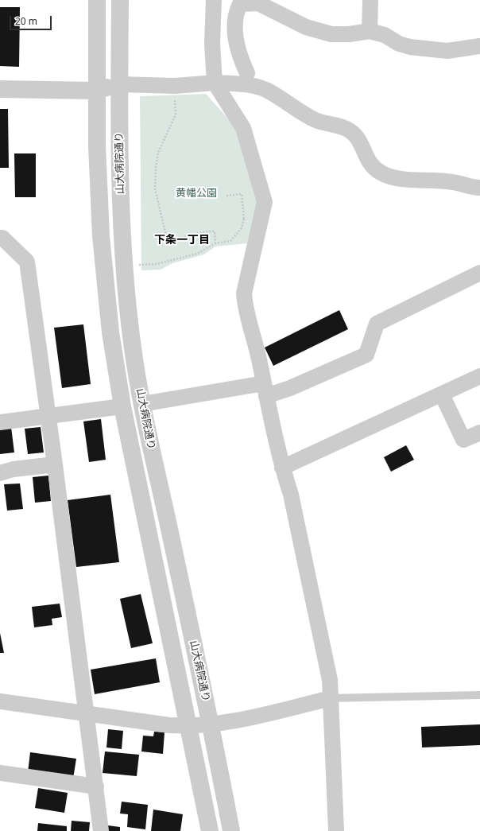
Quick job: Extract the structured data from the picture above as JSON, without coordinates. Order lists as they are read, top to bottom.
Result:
{
  "streets": {
    "street": ["山大病院通り"]
  },
  "districts": ["下条一丁目"],
  "parks": ["黄幡公園"],
  "scale_bar": "20 m"
}
